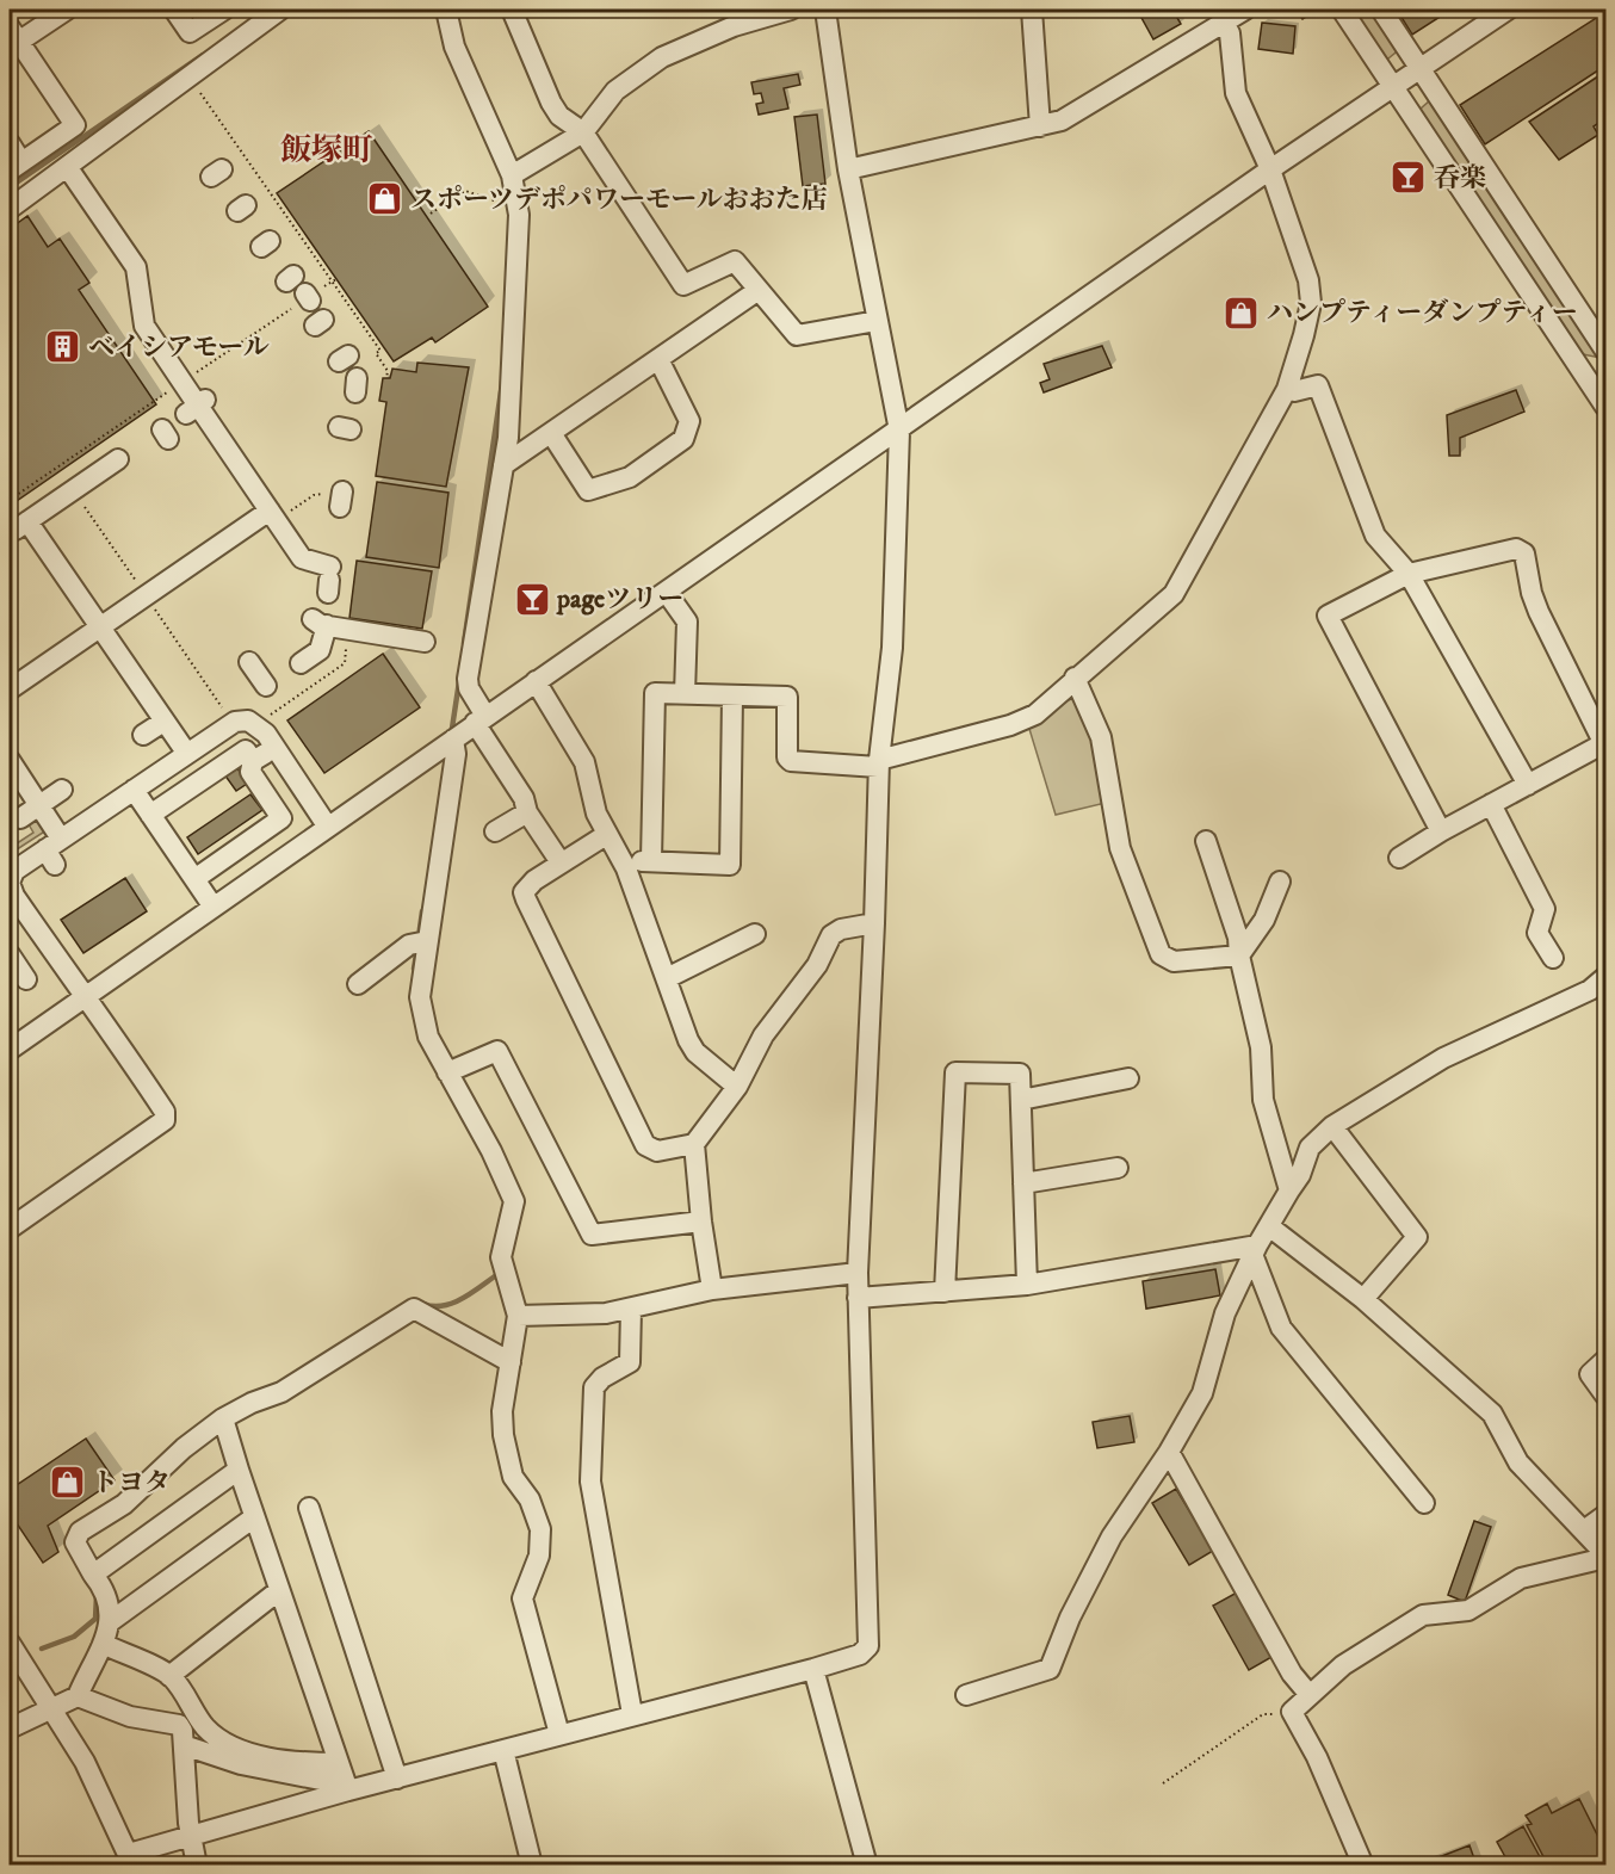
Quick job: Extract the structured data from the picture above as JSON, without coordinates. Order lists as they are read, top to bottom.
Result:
{
  "districts": ["飯塚町"],
  "places": {
    "bar": ["呑楽", "pageツリー"],
    "shop": ["スポーツデポパワーモールおおた店", "ハンプティーダンプティー", "トヨタ"],
    "building": ["ベイシアモール"]
  }
}
